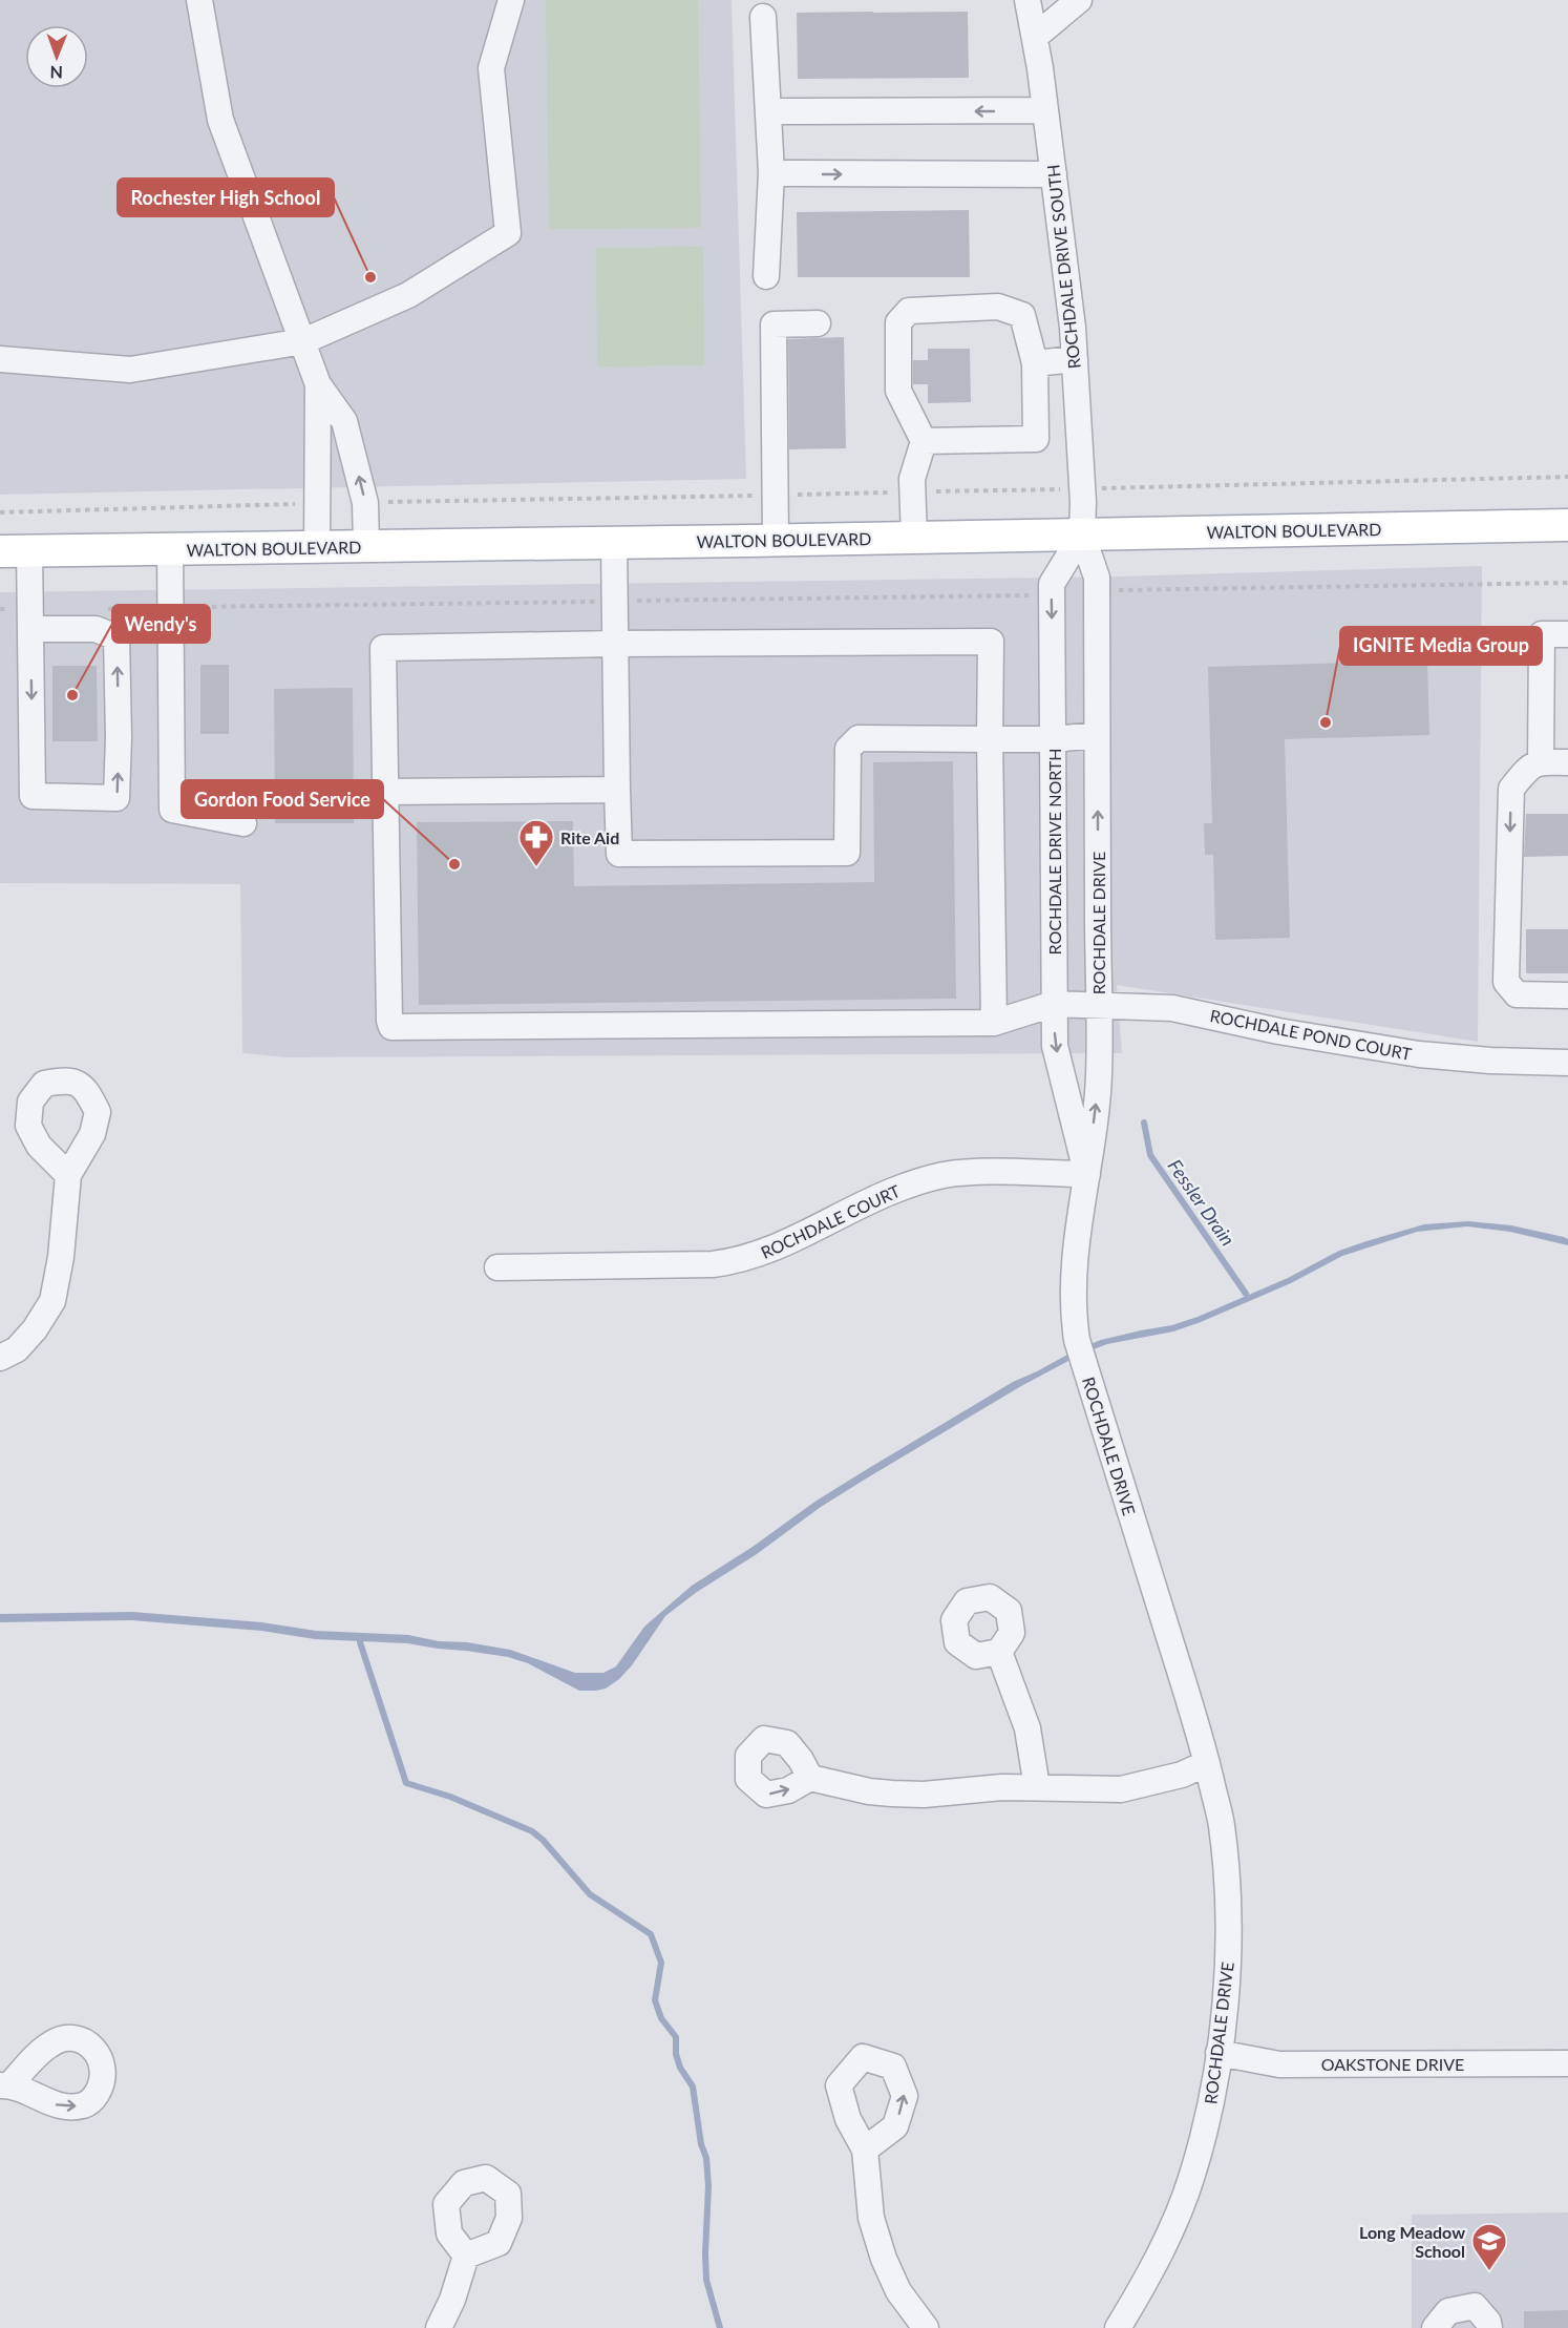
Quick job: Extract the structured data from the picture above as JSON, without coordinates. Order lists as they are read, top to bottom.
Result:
{
  "streets": {
    "main road": ["WALTON BOULEVARD"],
    "street": [
      "ROCHDALE DRIVE SOUTH",
      "ROCHDALE DRIVE NORTH",
      "ROCHDALE DRIVE",
      "ROCHDALE POND COURT",
      "ROCHDALE COURT",
      "OAKSTONE DRIVE"
    ]
  },
  "crossings": [
    ["ROCHDALE DRIVE SOUTH", "WALTON BOULEVARD"],
    ["ROCHDALE DRIVE SOUTH", "ROCHDALE DRIVE NORTH"],
    ["ROCHDALE DRIVE SOUTH", "ROCHDALE DRIVE"],
    ["WALTON BOULEVARD", "ROCHDALE DRIVE NORTH"],
    ["WALTON BOULEVARD", "ROCHDALE DRIVE"],
    ["ROCHDALE DRIVE NORTH", "ROCHDALE DRIVE"],
    ["ROCHDALE DRIVE NORTH", "ROCHDALE POND COURT"],
    ["ROCHDALE DRIVE NORTH", "ROCHDALE COURT"],
    ["ROCHDALE DRIVE", "ROCHDALE POND COURT"],
    ["ROCHDALE DRIVE", "ROCHDALE COURT"],
    ["ROCHDALE DRIVE", "OAKSTONE DRIVE"]
  ],
  "one_way": ["ROCHDALE DRIVE NORTH"],
  "water": ["Fessler Drain"],
  "places": {
    "other": [
      "Rochester High School",
      "Wendy's",
      "IGNITE Media Group",
      "Gordon Food Service"
    ],
    "pharmacy": ["Rite Aid"],
    "school or university": ["Long Meadow School"]
  },
  "north": "bottom"
}
